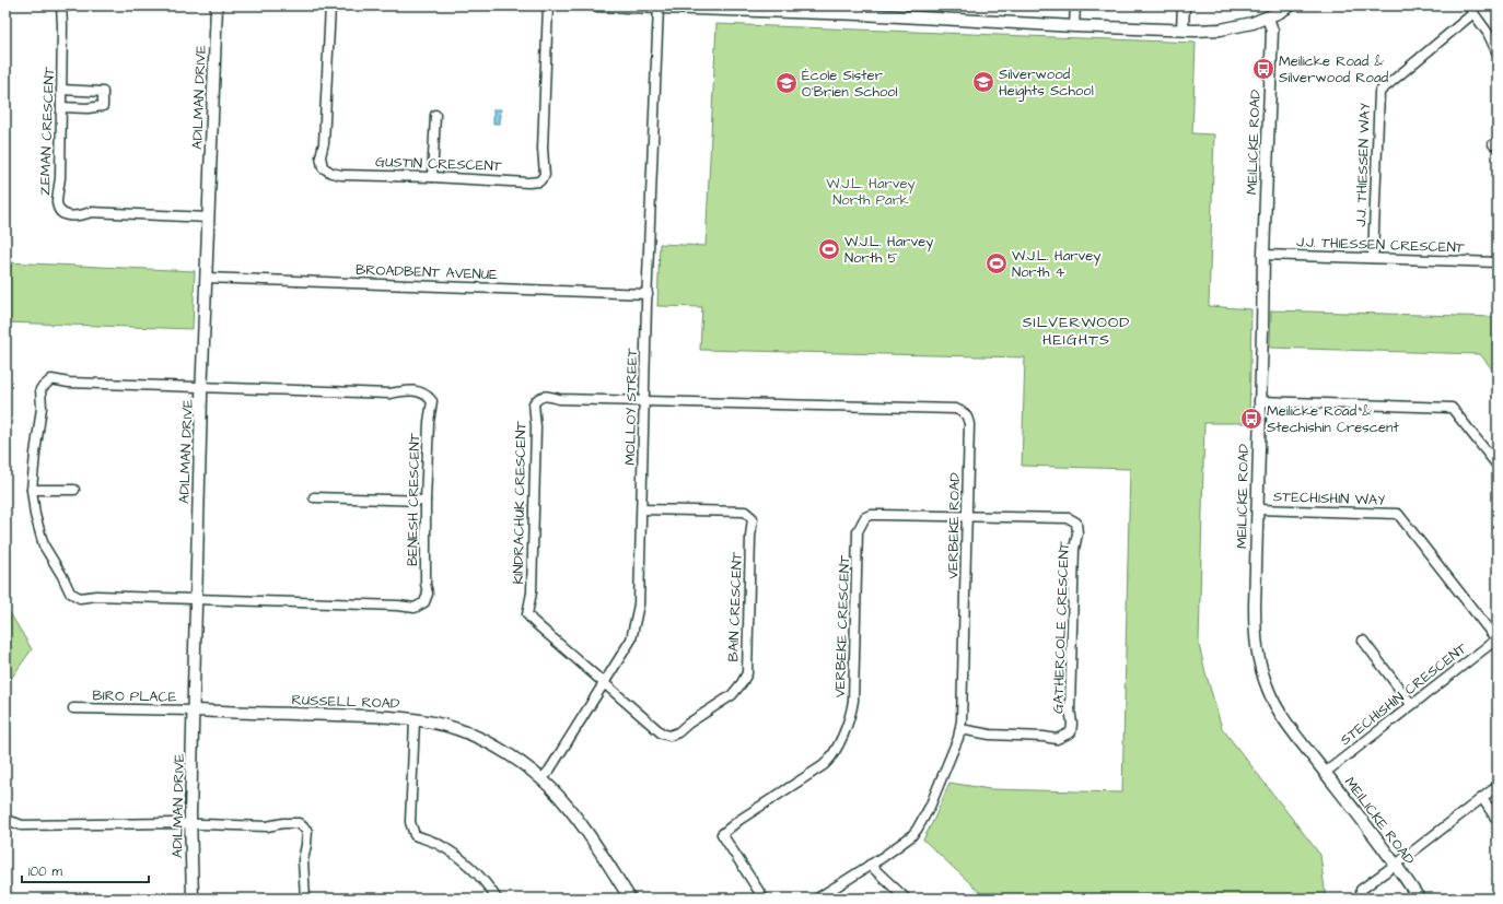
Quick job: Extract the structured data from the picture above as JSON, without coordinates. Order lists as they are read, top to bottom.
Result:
{
  "streets": {
    "street": [
      "ADILMAN DRIVE",
      "ZEMAN CRESCENT",
      "MEILICKE ROAD",
      "GUSTIN CRESCENT",
      "J.J. THIESSEN WAY",
      "J.J. THIESSEN CRESCENT",
      "BROADBENT AVENUE",
      "MOLLOY STREET",
      "STECHISHIN WAY",
      "BENESH CRESCENT",
      "KINDRACHUK CRESCENT",
      "VERBEKE ROAD",
      "BAIN CRESCENT",
      "VERBEKE CRESCENT",
      "GATHERCOLE CRESCENT",
      "STECHISHIN CRESCENT",
      "BIRO PLACE",
      "RUSSELL ROAD"
    ]
  },
  "crossings": [
    ["ADILMAN DRIVE", "ZEMAN CRESCENT"],
    ["ADILMAN DRIVE", "BROADBENT AVENUE"],
    ["ADILMAN DRIVE", "BENESH CRESCENT"],
    ["ADILMAN DRIVE", "BIRO PLACE"],
    ["ADILMAN DRIVE", "RUSSELL ROAD"],
    ["MEILICKE ROAD", "J.J. THIESSEN CRESCENT"],
    ["MEILICKE ROAD", "STECHISHIN WAY"],
    ["MEILICKE ROAD", "STECHISHIN CRESCENT"],
    ["J.J. THIESSEN WAY", "J.J. THIESSEN CRESCENT"],
    ["BROADBENT AVENUE", "MOLLOY STREET"],
    ["MOLLOY STREET", "KINDRACHUK CRESCENT"],
    ["MOLLOY STREET", "VERBEKE ROAD"],
    ["MOLLOY STREET", "BAIN CRESCENT"],
    ["MOLLOY STREET", "RUSSELL ROAD"],
    ["STECHISHIN WAY", "STECHISHIN CRESCENT"],
    ["KINDRACHUK CRESCENT", "VERBEKE ROAD"],
    ["KINDRACHUK CRESCENT", "BAIN CRESCENT"],
    ["VERBEKE ROAD", "VERBEKE CRESCENT"],
    ["VERBEKE ROAD", "GATHERCOLE CRESCENT"],
    ["VERBEKE CRESCENT", "GATHERCOLE CRESCENT"],
    ["BIRO PLACE", "RUSSELL ROAD"]
  ],
  "districts": ["SILVERWOOD HEIGHTS"],
  "parks": ["W.J.L. Harvey North Park"],
  "places": {
    "bus stop": ["Meilicke Road & Silverwood Road", "Meilicke Road & Stechishin Crescent"],
    "school or university": ["Silverwood Heights School", "École Sister O'Brien School"],
    "sports": ["W.J.L. Harvey North 5", "W.J.L. Harvey North 4"]
  },
  "scale_bar": "100 m"
}
